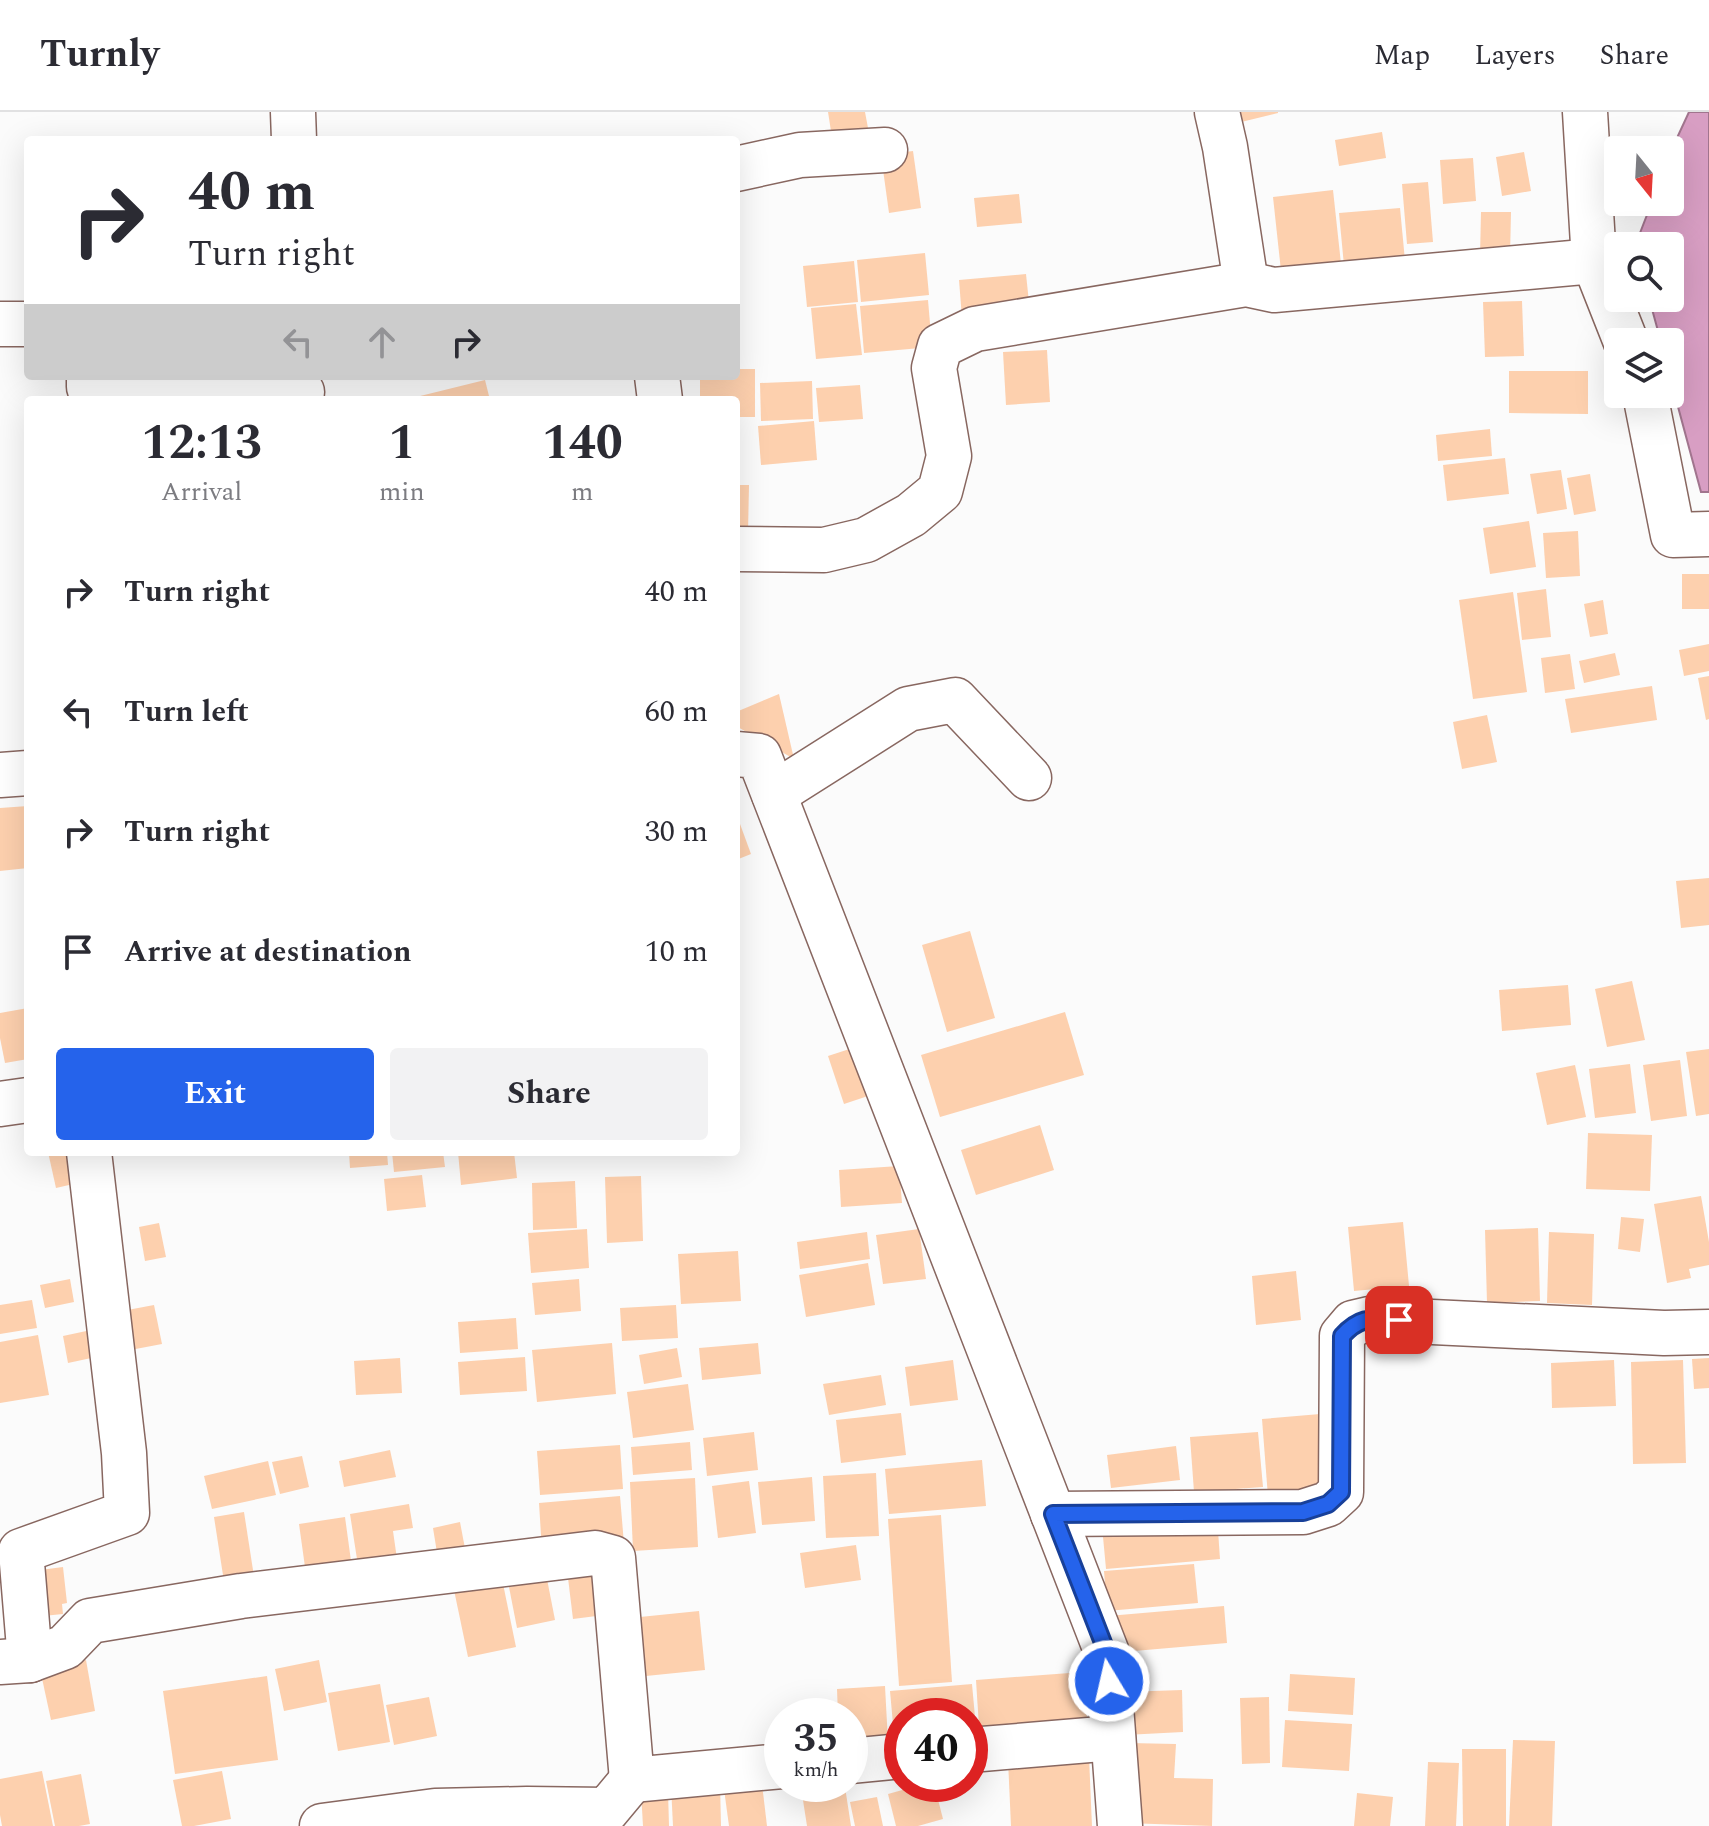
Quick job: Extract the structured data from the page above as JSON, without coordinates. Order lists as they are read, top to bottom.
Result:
{
  "north": "bottom",
  "page": {
    "header": "Turnly",
    "nav": ["Map", "Layers", "Share"],
    "turn": ["40 m", "Turn right"],
    "eta": [
      "12:13",
      "Arrival",
      "1",
      "min",
      "140",
      "m"
    ],
    "list": [
      {
        "name": "Turn right",
        "value": "40 m"
      },
      {
        "name": "Turn left",
        "value": "60 m"
      },
      {
        "name": "Turn right",
        "value": "30 m"
      },
      {
        "name": "Arrive at destination",
        "value": "10 m"
      }
    ],
    "buttons": ["Exit", "Share"],
    "speed": "35 km/h",
    "limit": "40"
  }
}
